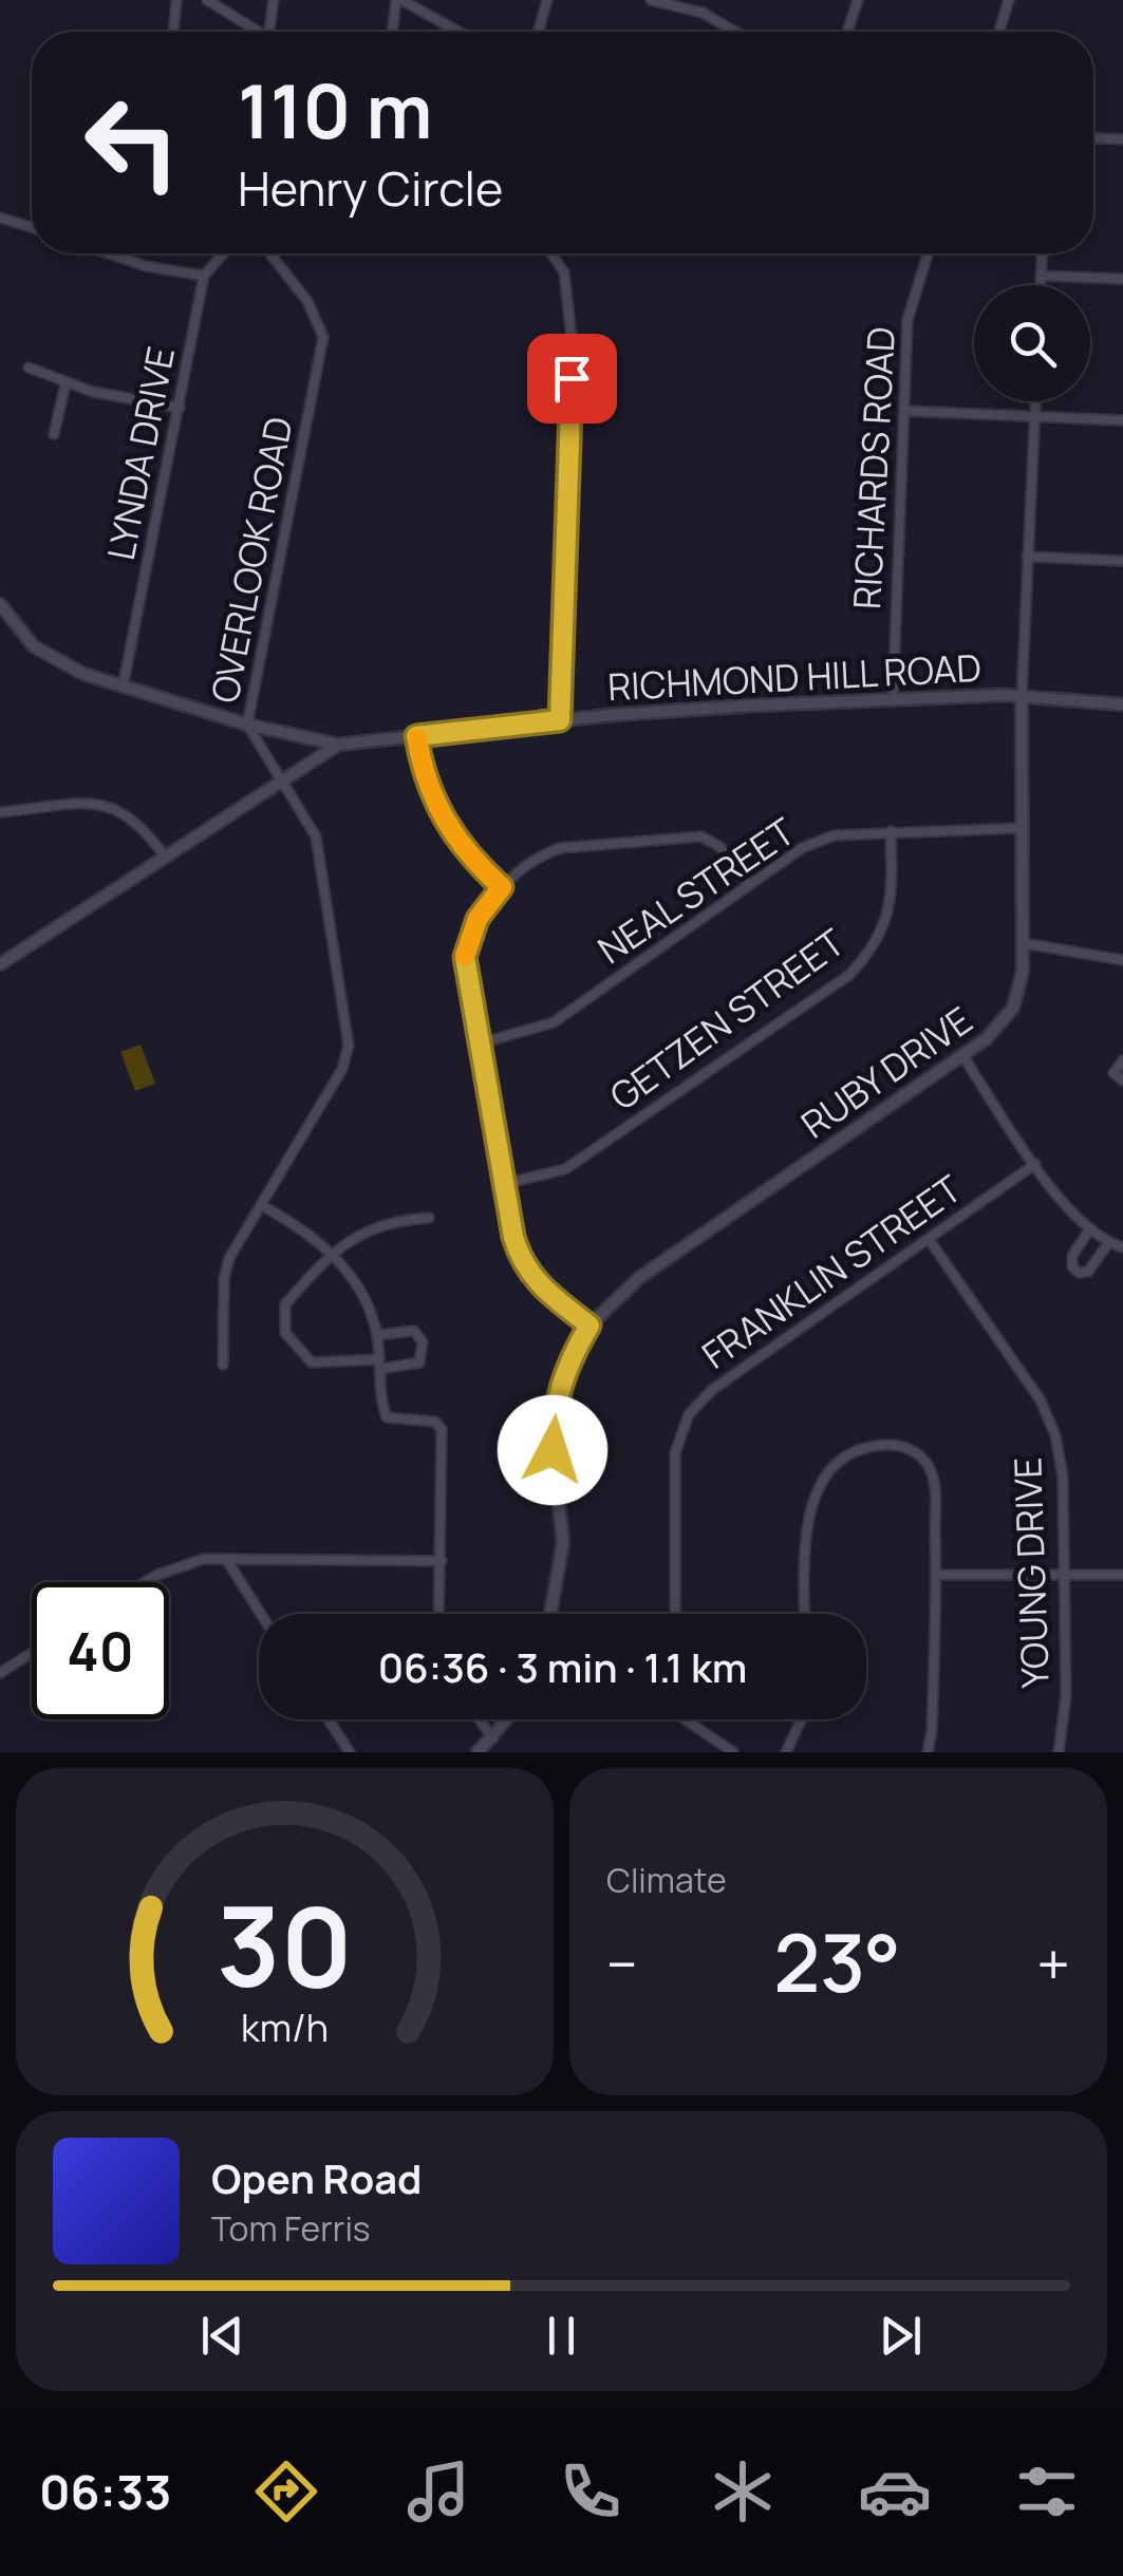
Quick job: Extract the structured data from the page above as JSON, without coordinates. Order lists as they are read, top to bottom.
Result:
{
  "streets": {
    "street": [
      "LYNDA DRIVE",
      "RICHARDS ROAD",
      "OVERLOOK ROAD",
      "RICHMOND HILL ROAD",
      "NEAL STREET",
      "GETZEN STREET",
      "RUBY DRIVE",
      "FRANKLIN STREET",
      "YOUNG DRIVE"
    ]
  },
  "crossings": [
    ["LYNDA DRIVE", "RICHMOND HILL ROAD"],
    ["RICHARDS ROAD", "RICHMOND HILL ROAD"],
    ["OVERLOOK ROAD", "RICHMOND HILL ROAD"],
    ["RICHMOND HILL ROAD", "RUBY DRIVE"],
    ["NEAL STREET", "GETZEN STREET"],
    ["NEAL STREET", "RUBY DRIVE"],
    ["FRANKLIN STREET", "YOUNG DRIVE"]
  ],
  "page": {
    "turn": ["110 m", "Henry Circle"],
    "limit": "40",
    "trip": "06:36 · 3 min · 1.1 km",
    "tile": "Climate",
    "heat": ["−", "23°", "+"],
    "song": ["Open Road", "Tom Ferris"],
    "tabs": "06:33",
    "gauge": ["30", "km/h"]
  }
}
